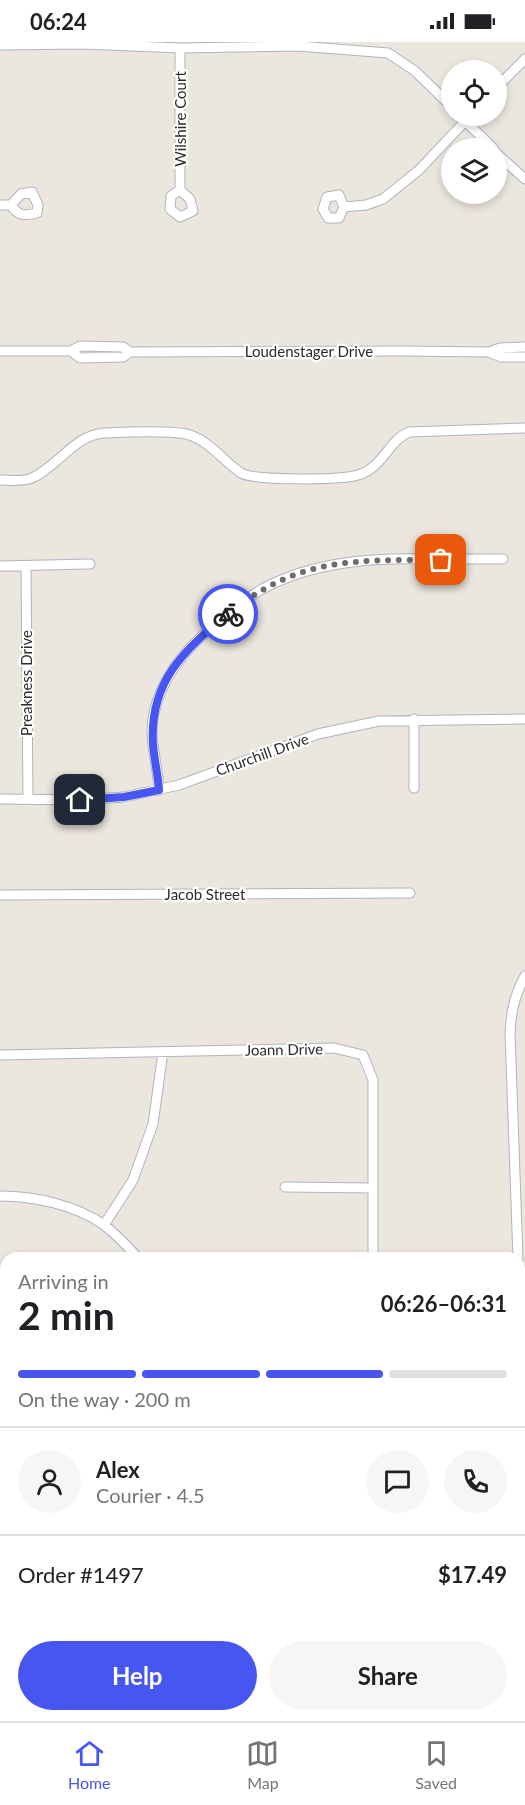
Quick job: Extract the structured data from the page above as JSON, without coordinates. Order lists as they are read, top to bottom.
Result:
{
  "streets": {
    "street": [
      "Wilshire Court",
      "Loudenstager Drive",
      "Preakness Drive",
      "Churchill Drive",
      "Jacob Street",
      "Joann Drive"
    ]
  },
  "crossings": [
    ["Preakness Drive", "Churchill Drive"]
  ],
  "page": {
    "status": "06:24",
    "heading": ["2 min", "Arriving in", "06:26–06:31"],
    "panel": [
      "Alex",
      "Courier · 4.5",
      "Order #1497",
      "$17.49"
    ],
    "bar": "On the way · 200 m",
    "buttons": ["Help", "Share"],
    "tabs": ["Home", "Map", "Saved"]
  }
}
